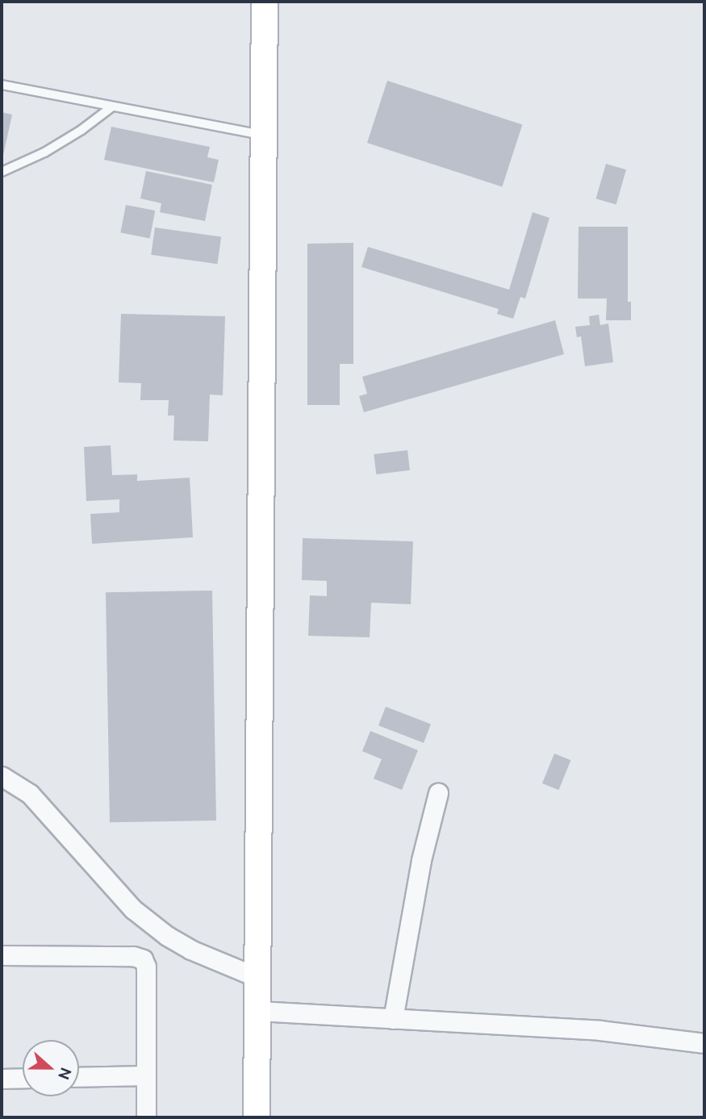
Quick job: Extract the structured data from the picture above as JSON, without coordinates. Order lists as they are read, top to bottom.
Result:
{
  "north": "right"
}
